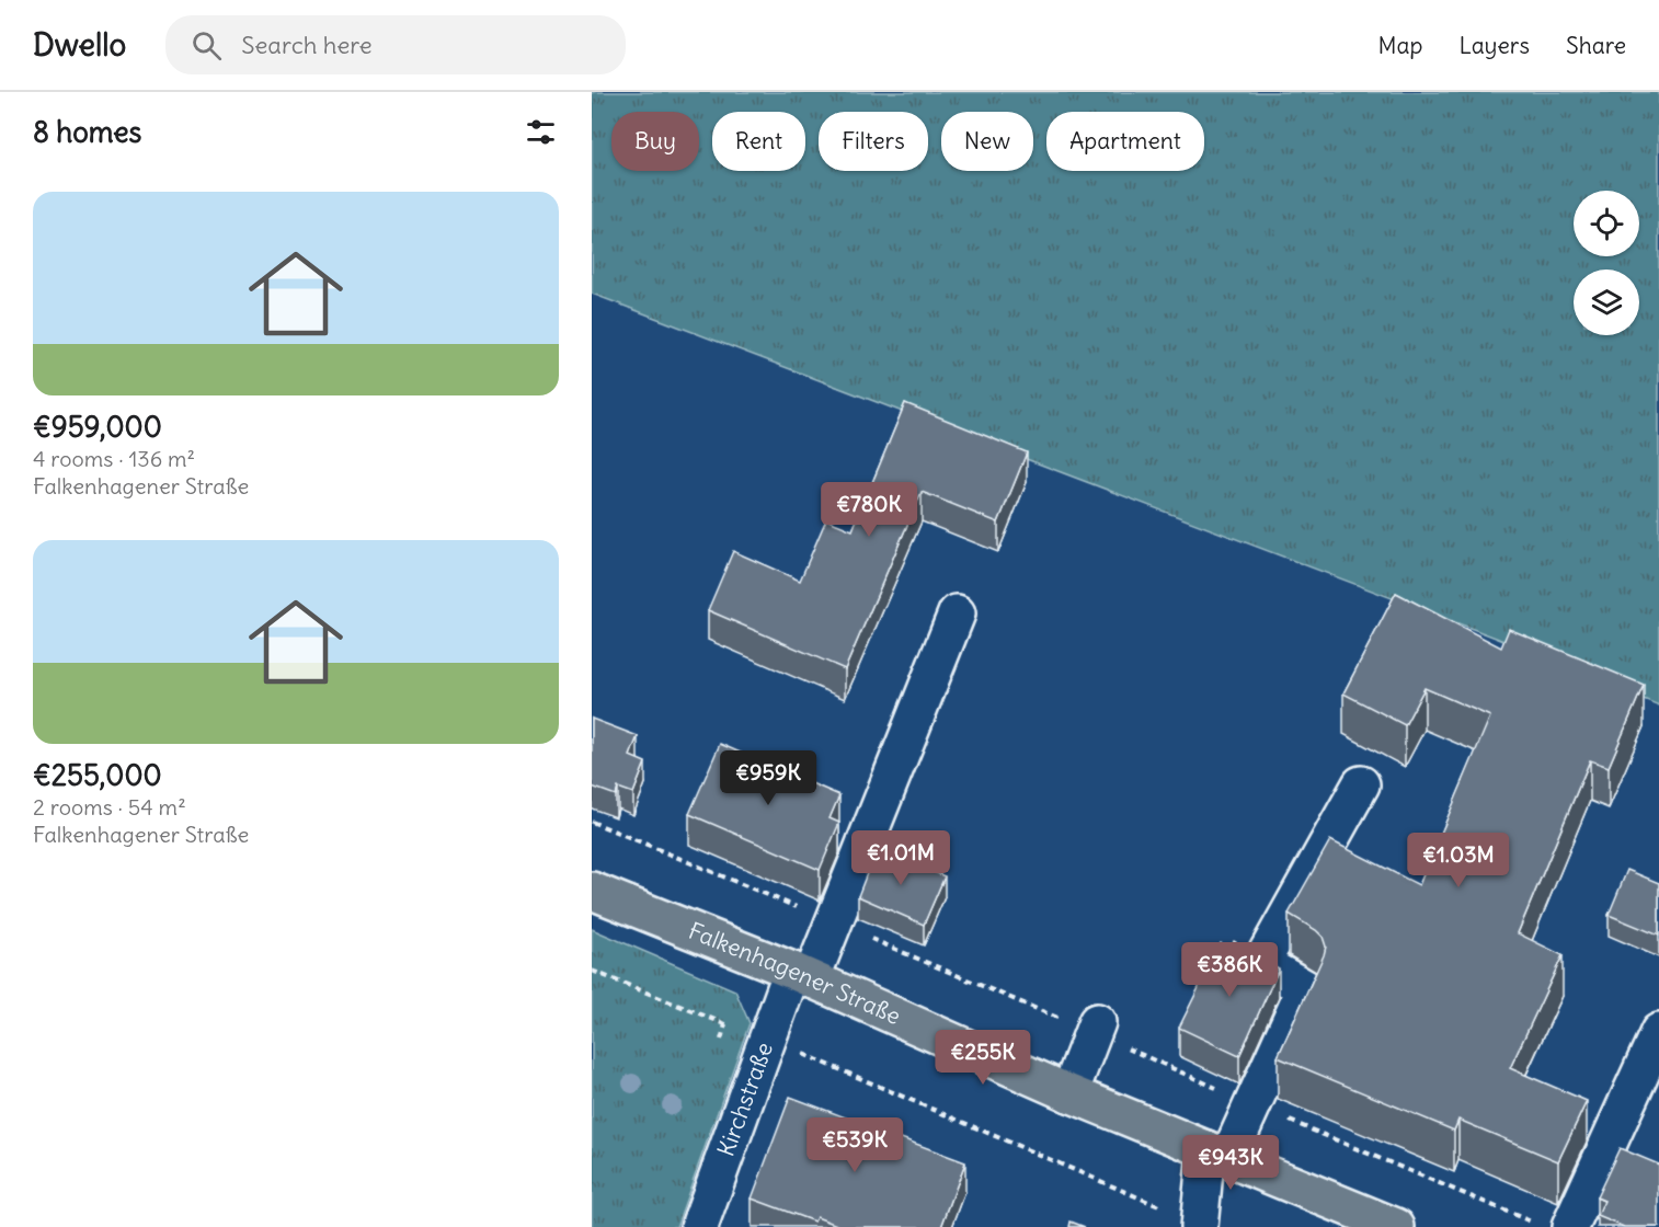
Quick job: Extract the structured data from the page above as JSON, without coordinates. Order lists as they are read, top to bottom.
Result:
{
  "streets": {
    "main road": ["Falkenhagener Straße"],
    "street": ["Kirchstraße"]
  },
  "crossings": [
    ["Falkenhagener Straße", "Kirchstraße"]
  ],
  "page": {
    "header": "Dwello",
    "search": "Search here",
    "nav": ["Map", "Layers", "Share"],
    "heading": "8 homes",
    "chip": [
      "Buy",
      "Rent",
      "Filters",
      "New",
      "Apartment"
    ],
    "list": [
      {
        "name": "€959,000",
        "note": "4 rooms · 136 m² · Falkenhagener Straße"
      },
      {
        "name": "€255,000",
        "note": "2 rooms · 54 m² · Falkenhagener Straße"
      }
    ],
    "price": [
      "€780K",
      "€959K",
      "€1.01M",
      "€1.03M",
      "€386K",
      "€255K",
      "€539K",
      "€943K"
    ]
  }
}
